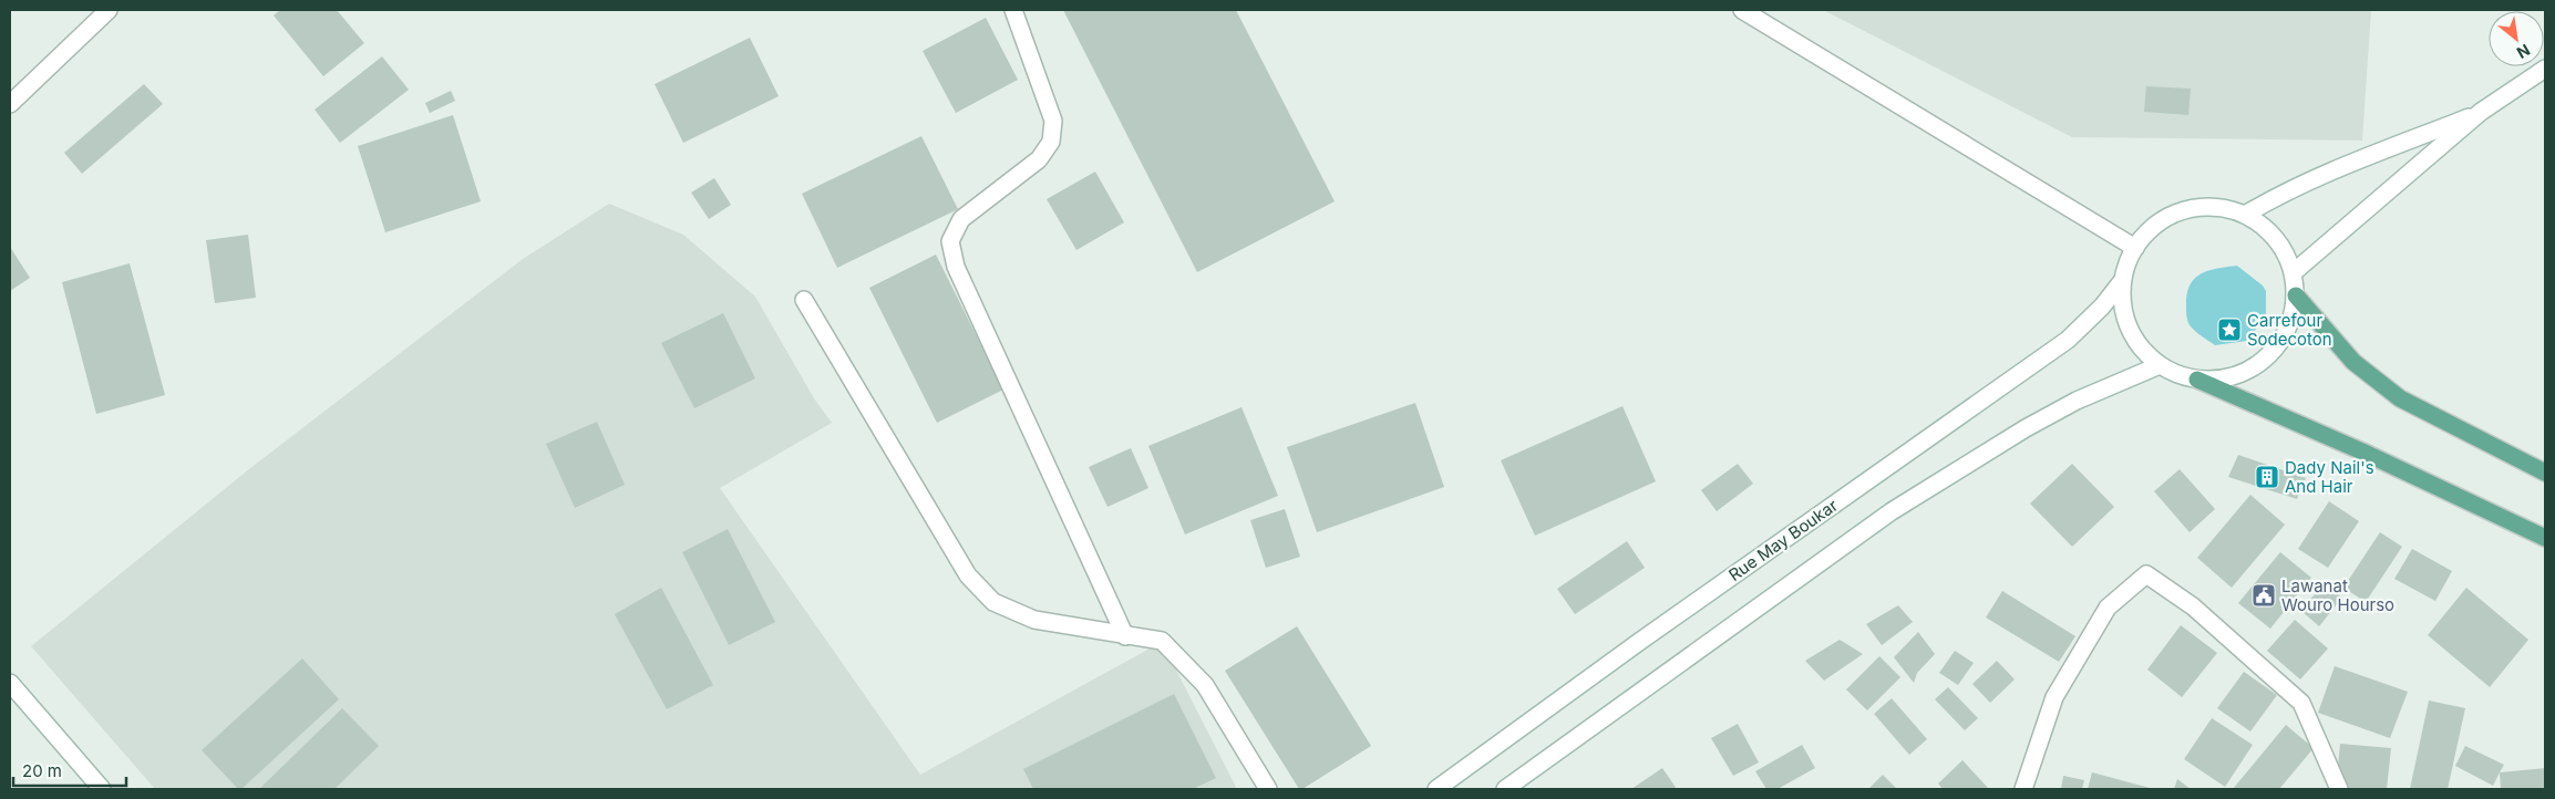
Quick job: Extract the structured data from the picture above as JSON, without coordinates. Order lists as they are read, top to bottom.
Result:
{
  "streets": {
    "main road": ["Rue May Boukar"]
  },
  "places": {
    "place": ["Carrefour Sodecoton"],
    "building": ["Dady Nail's And Hair"],
    "public building": ["Lawanat Wouro Hourso"]
  },
  "scale_bar": "20 m",
  "north": "bottom right"
}
